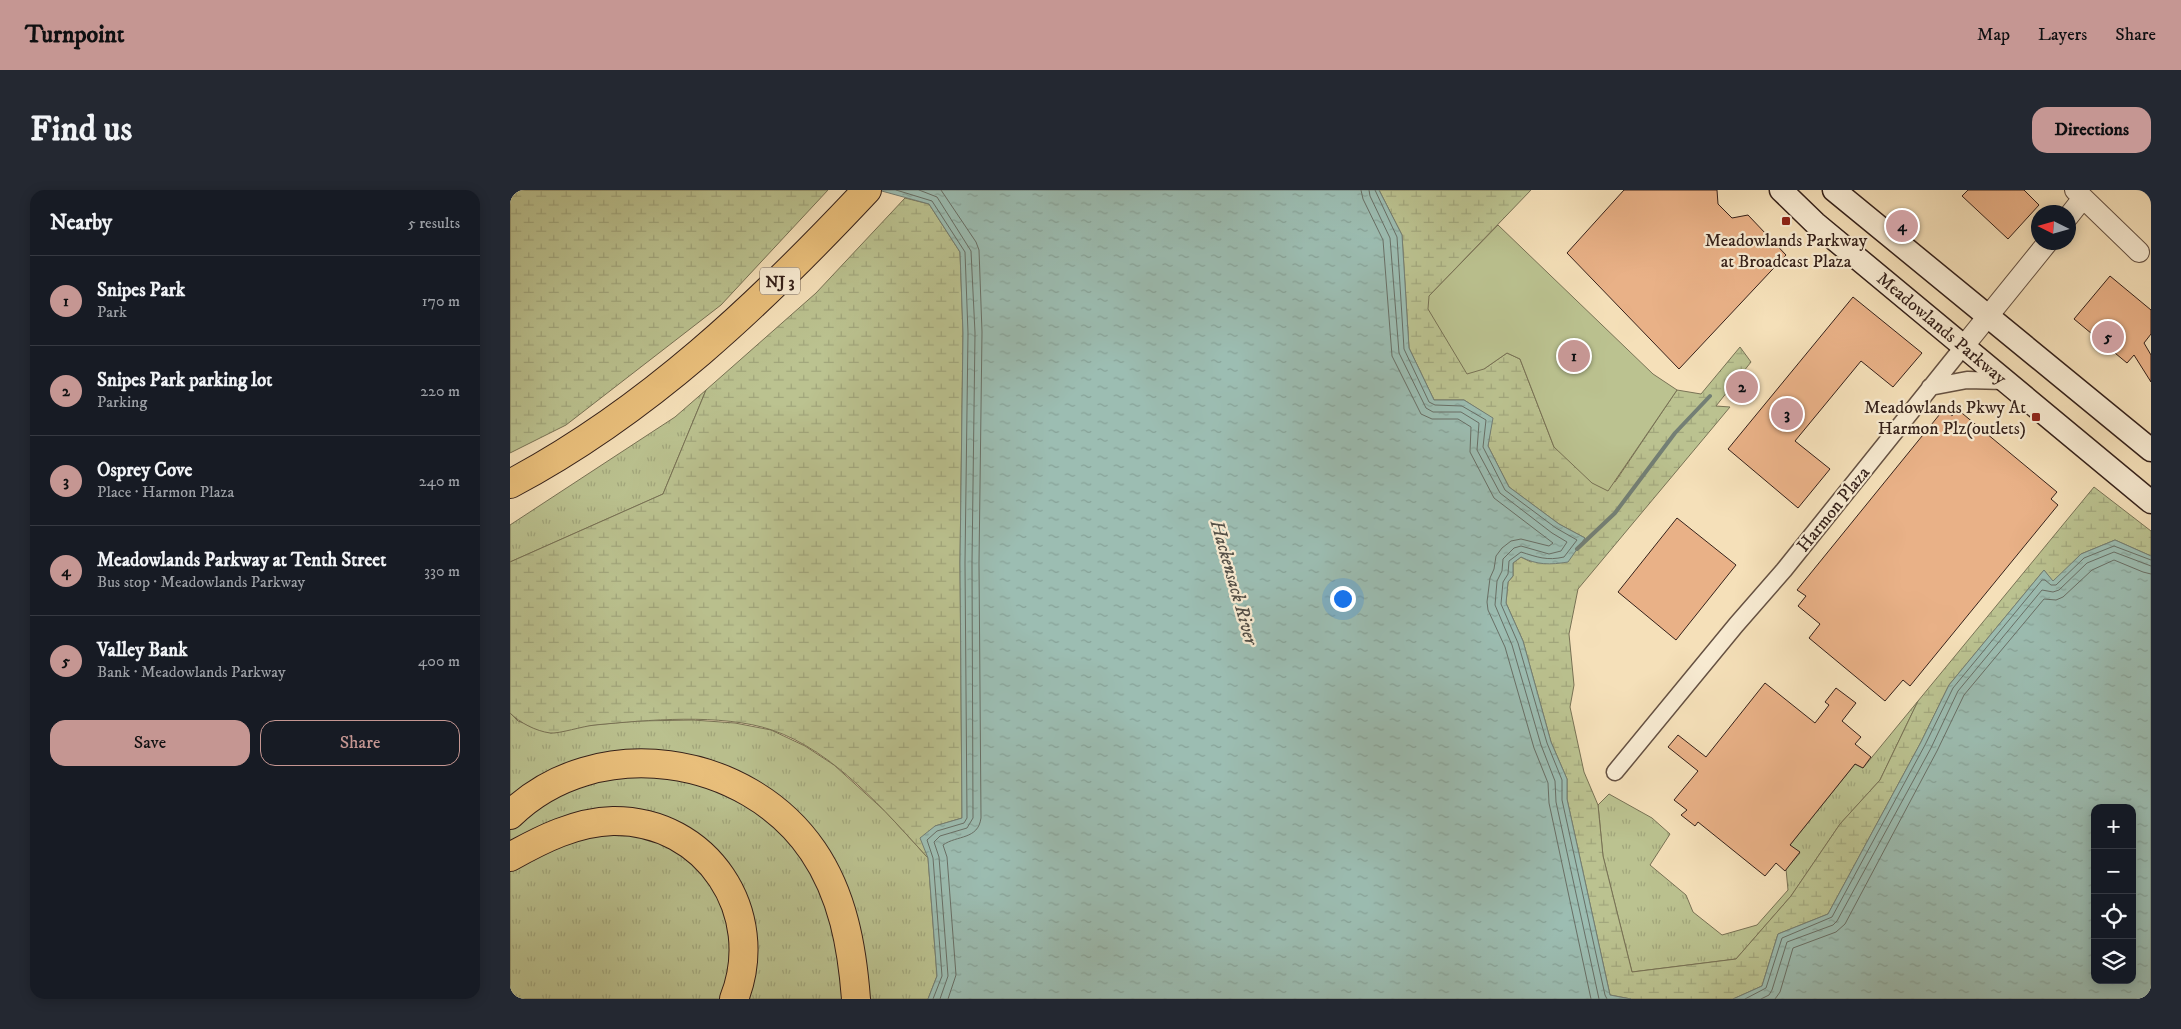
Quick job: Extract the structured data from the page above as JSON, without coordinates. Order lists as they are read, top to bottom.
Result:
{
  "streets": {
    "highway": ["NJ 3"],
    "main road": ["Meadowlands Parkway"],
    "street": ["Harmon Plaza"]
  },
  "crossings": [
    ["Meadowlands Parkway", "Harmon Plaza"]
  ],
  "water": ["Hackensack River"],
  "places": {
    "transit": ["Meadowlands Parkway at Broadcast Plaza", "Meadowlands Pkwy At Harmon Plz(outlets)"]
  },
  "north": "left",
  "page": {
    "header": "Turnpoint",
    "nav": ["Map", "Layers", "Share"],
    "buttons": [
      "Directions",
      ["Save", "Share"]
    ],
    "title": "Find us",
    "heading": ["Nearby", "5 results"],
    "pins": [
      "4",
      "5",
      "1",
      "2",
      "3"
    ],
    "list": [
      {
        "mark": "1",
        "name": "Snipes Park",
        "note": "Park",
        "value": "170 m"
      },
      {
        "mark": "2",
        "name": "Snipes Park parking lot",
        "note": "Parking",
        "value": "220 m"
      },
      {
        "mark": "3",
        "name": "Osprey Cove",
        "note": "Place · Harmon Plaza",
        "value": "240 m"
      },
      {
        "mark": "4",
        "name": "Meadowlands Parkway at Tenth Street",
        "note": "Bus stop · Meadowlands Parkway",
        "value": "330 m"
      },
      {
        "mark": "5",
        "name": "Valley Bank",
        "note": "Bank · Meadowlands Parkway",
        "value": "400 m"
      }
    ],
    "map_buttons": ["+", "−"]
  }
}
